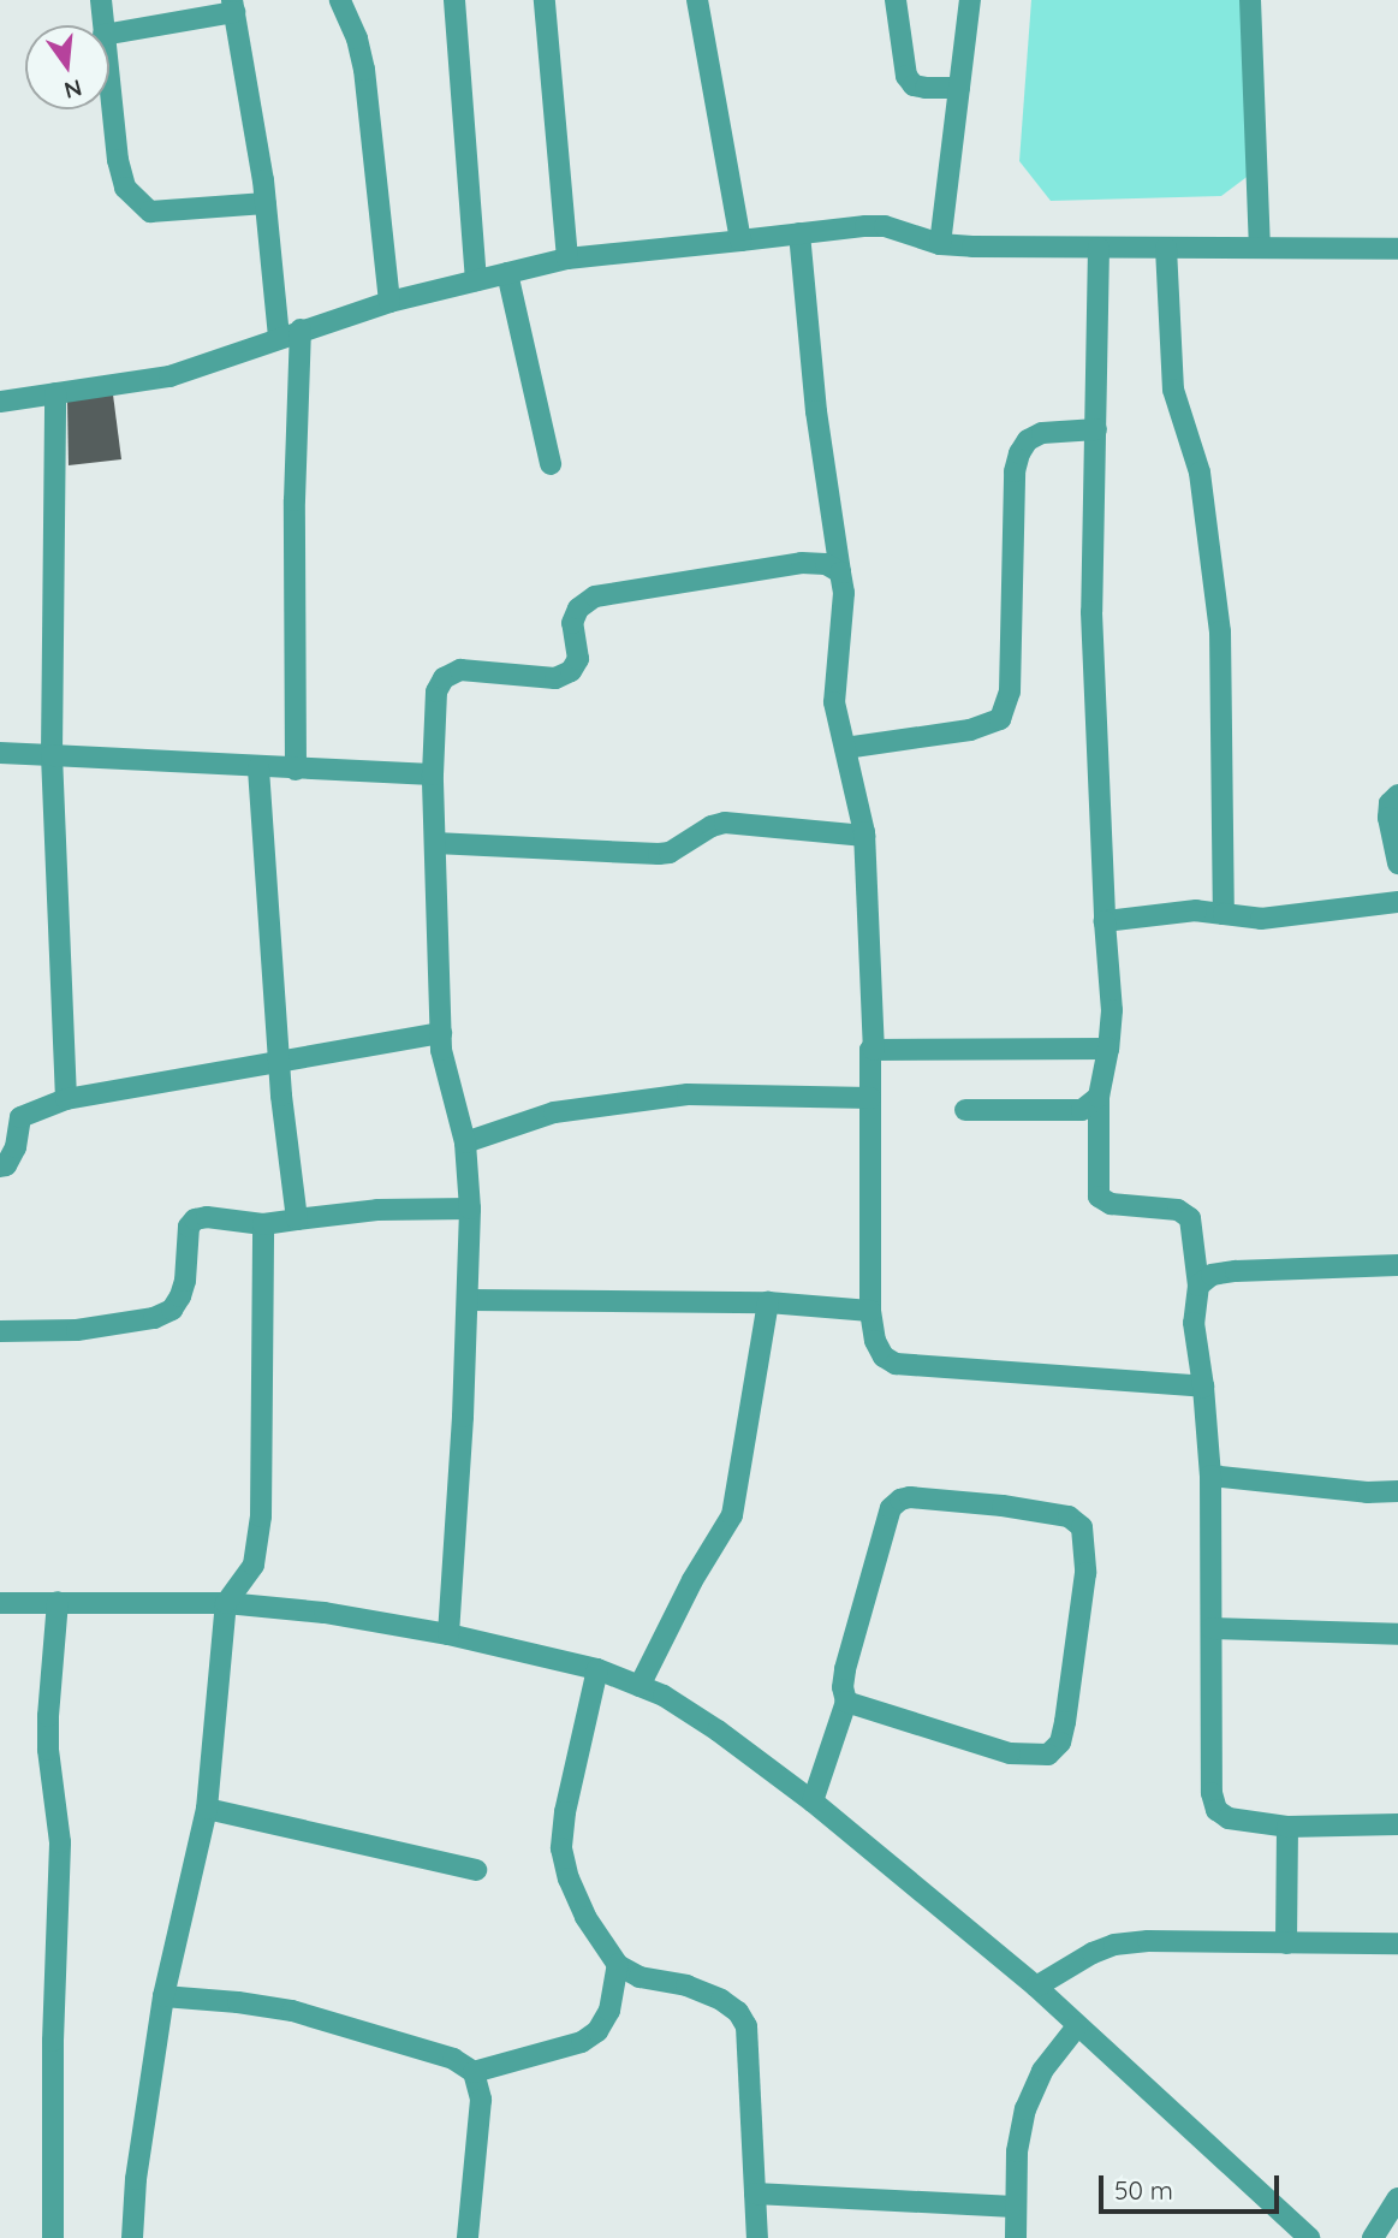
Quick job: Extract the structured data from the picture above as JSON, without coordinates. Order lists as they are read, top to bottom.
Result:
{
  "scale_bar": "50 m",
  "north": "bottom"
}
